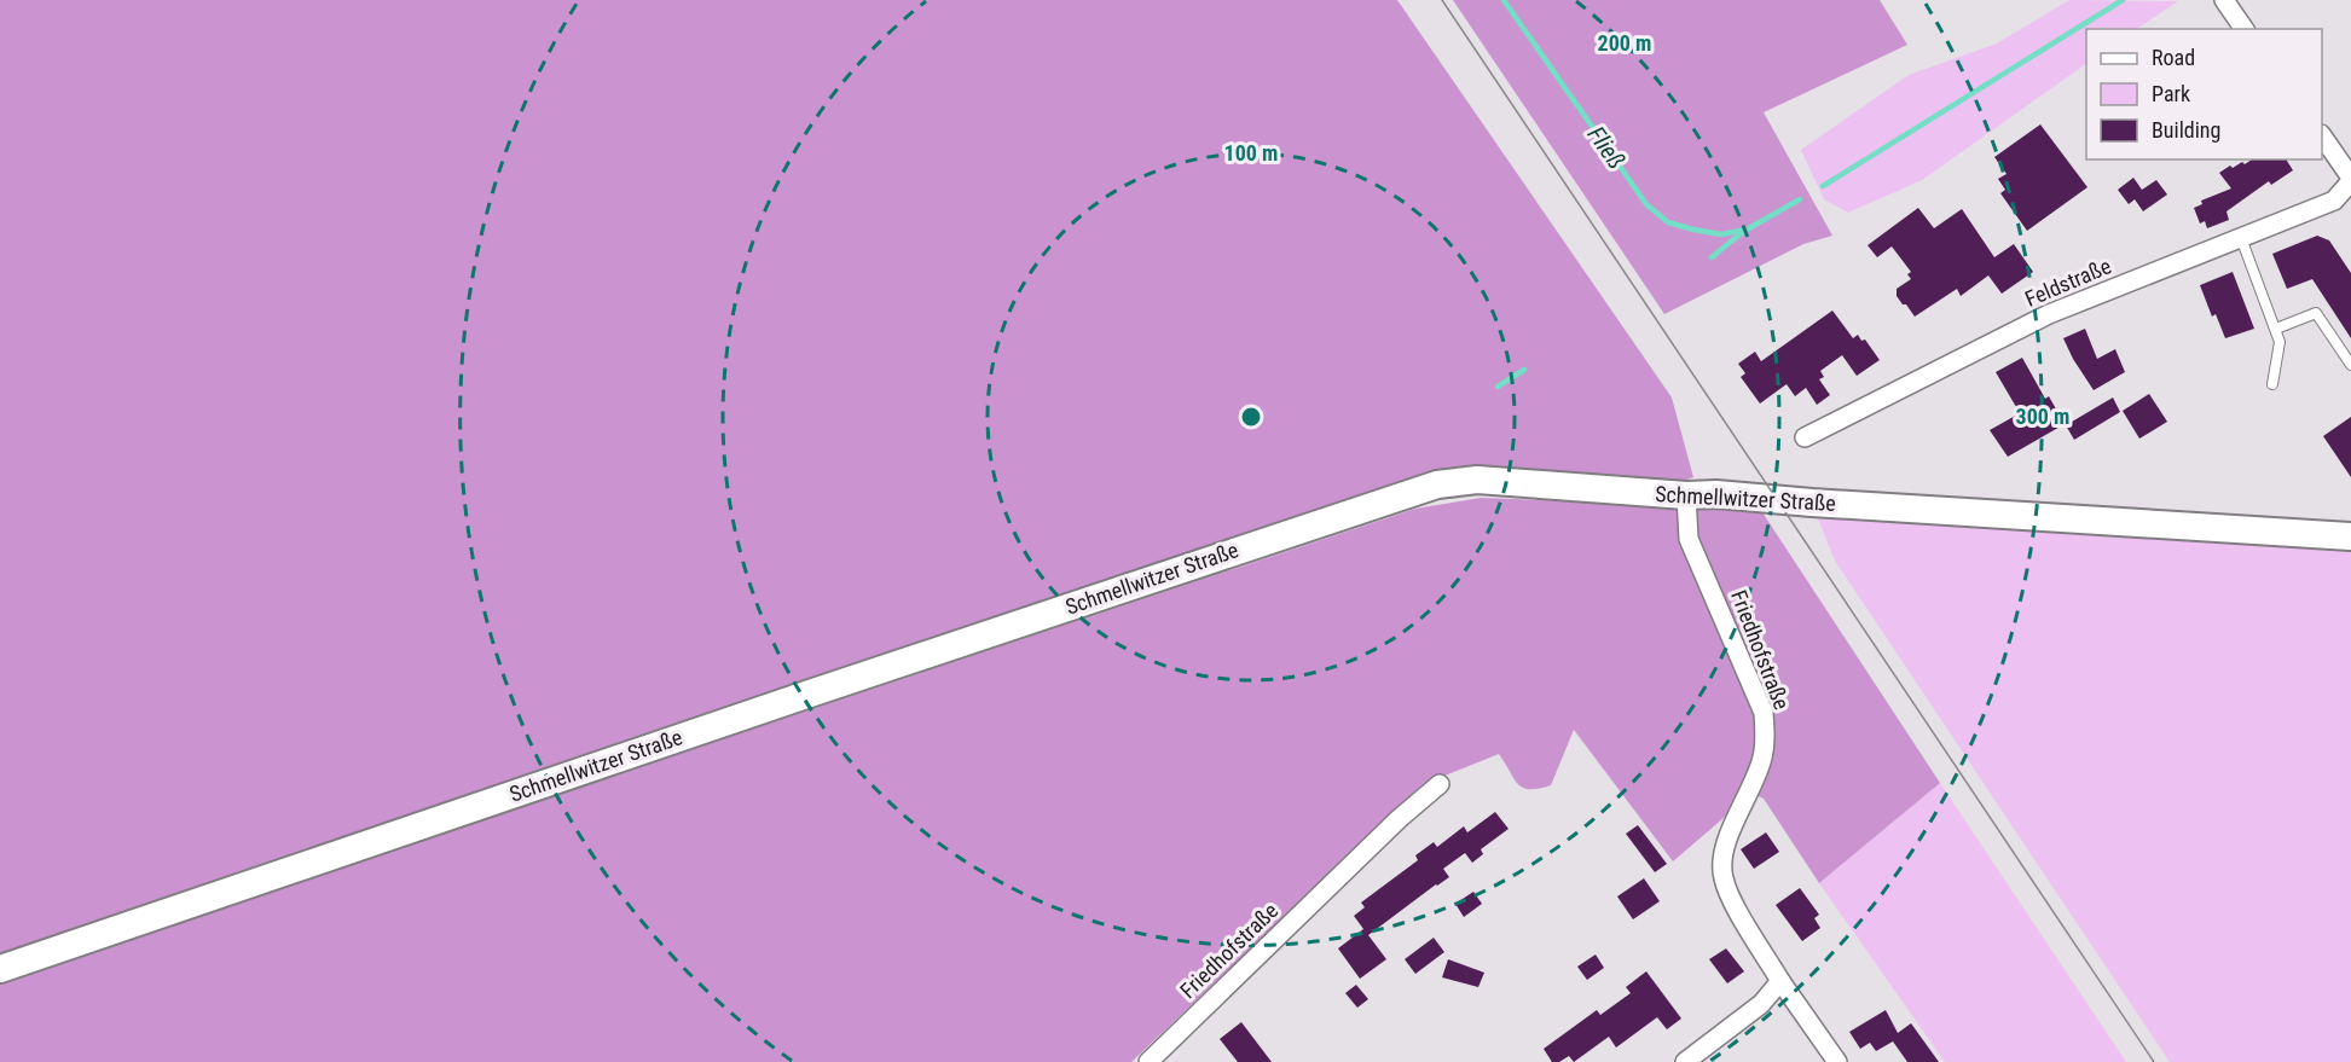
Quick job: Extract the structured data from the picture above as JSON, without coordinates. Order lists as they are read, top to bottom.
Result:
{
  "streets": {
    "street": ["Feldstraße", "Schmellwitzer Straße", "Friedhofstraße"]
  },
  "crossings": [
    ["Schmellwitzer Straße", "Friedhofstraße"]
  ],
  "water": ["Fließ"],
  "legend": ["Road", "Park", "Building"],
  "rings": ["200 m", "100 m", "300 m"]
}
